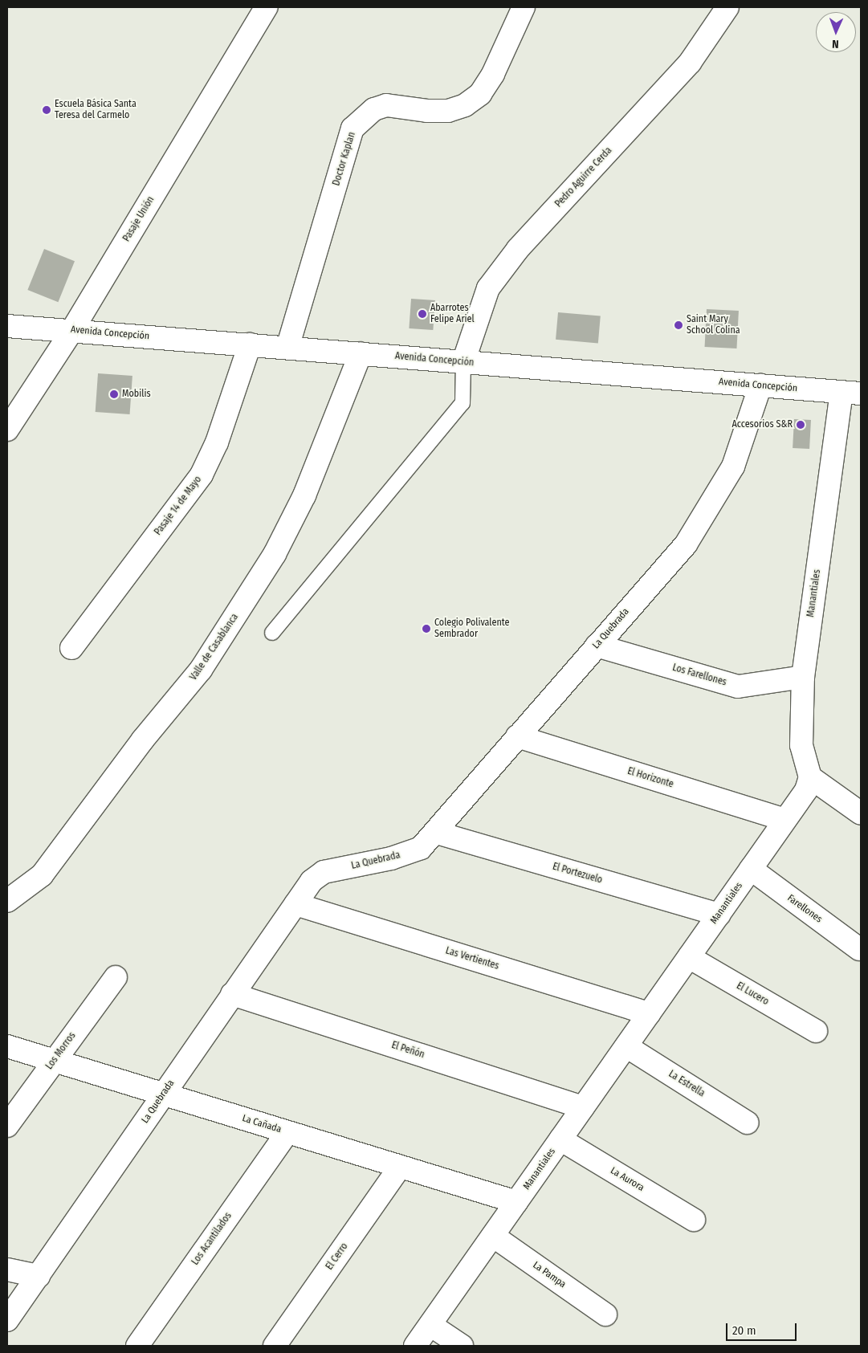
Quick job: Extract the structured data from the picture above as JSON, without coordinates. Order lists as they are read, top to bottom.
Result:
{
  "streets": {
    "street": [
      "Doctor Kaplan",
      "Pedro Aguirre Cerda",
      "Pasaje Unión",
      "Avenida Concepción",
      "Pasaje 14 de Mayo",
      "Manantiales",
      "La Quebrada",
      "Valle de Casablanca",
      "Los Farellones",
      "El Horizonte",
      "El Portezuelo",
      "Farellones",
      "Las Vertientes",
      "El Lucero",
      "El Peñón",
      "Los Morros",
      "La Estrella",
      "La Cañada",
      "La Aurora",
      "Los Acantilados",
      "El Cerro",
      "La Pampa"
    ]
  },
  "crossings": [
    ["Doctor Kaplan", "Avenida Concepción"],
    ["Pedro Aguirre Cerda", "Avenida Concepción"],
    ["Pasaje Unión", "Avenida Concepción"],
    ["Avenida Concepción", "Pasaje 14 de Mayo"],
    ["Avenida Concepción", "Manantiales"],
    ["Avenida Concepción", "La Quebrada"],
    ["Avenida Concepción", "Valle de Casablanca"],
    ["Manantiales", "Los Farellones"],
    ["Manantiales", "El Horizonte"],
    ["Manantiales", "El Portezuelo"],
    ["Manantiales", "Farellones"],
    ["Manantiales", "Las Vertientes"],
    ["Manantiales", "El Lucero"],
    ["Manantiales", "El Peñón"],
    ["Manantiales", "La Estrella"],
    ["Manantiales", "La Cañada"],
    ["Manantiales", "La Aurora"],
    ["Manantiales", "La Pampa"],
    ["La Quebrada", "Los Farellones"],
    ["La Quebrada", "El Horizonte"],
    ["La Quebrada", "El Portezuelo"],
    ["La Quebrada", "Las Vertientes"],
    ["La Quebrada", "El Peñón"],
    ["La Quebrada", "La Cañada"],
    ["Los Morros", "La Cañada"],
    ["La Cañada", "Los Acantilados"],
    ["La Cañada", "El Cerro"]
  ],
  "places": [
    "Escuela Básica Santa Teresa del Carmelo",
    "Abarrotes Felipe Ariel",
    "Saint Mary School Colina",
    "Mobilis",
    "Accesorios S&R",
    "Colegio Polivalente Sembrador"
  ],
  "scale_bar": "20 m",
  "north": "bottom"
}
